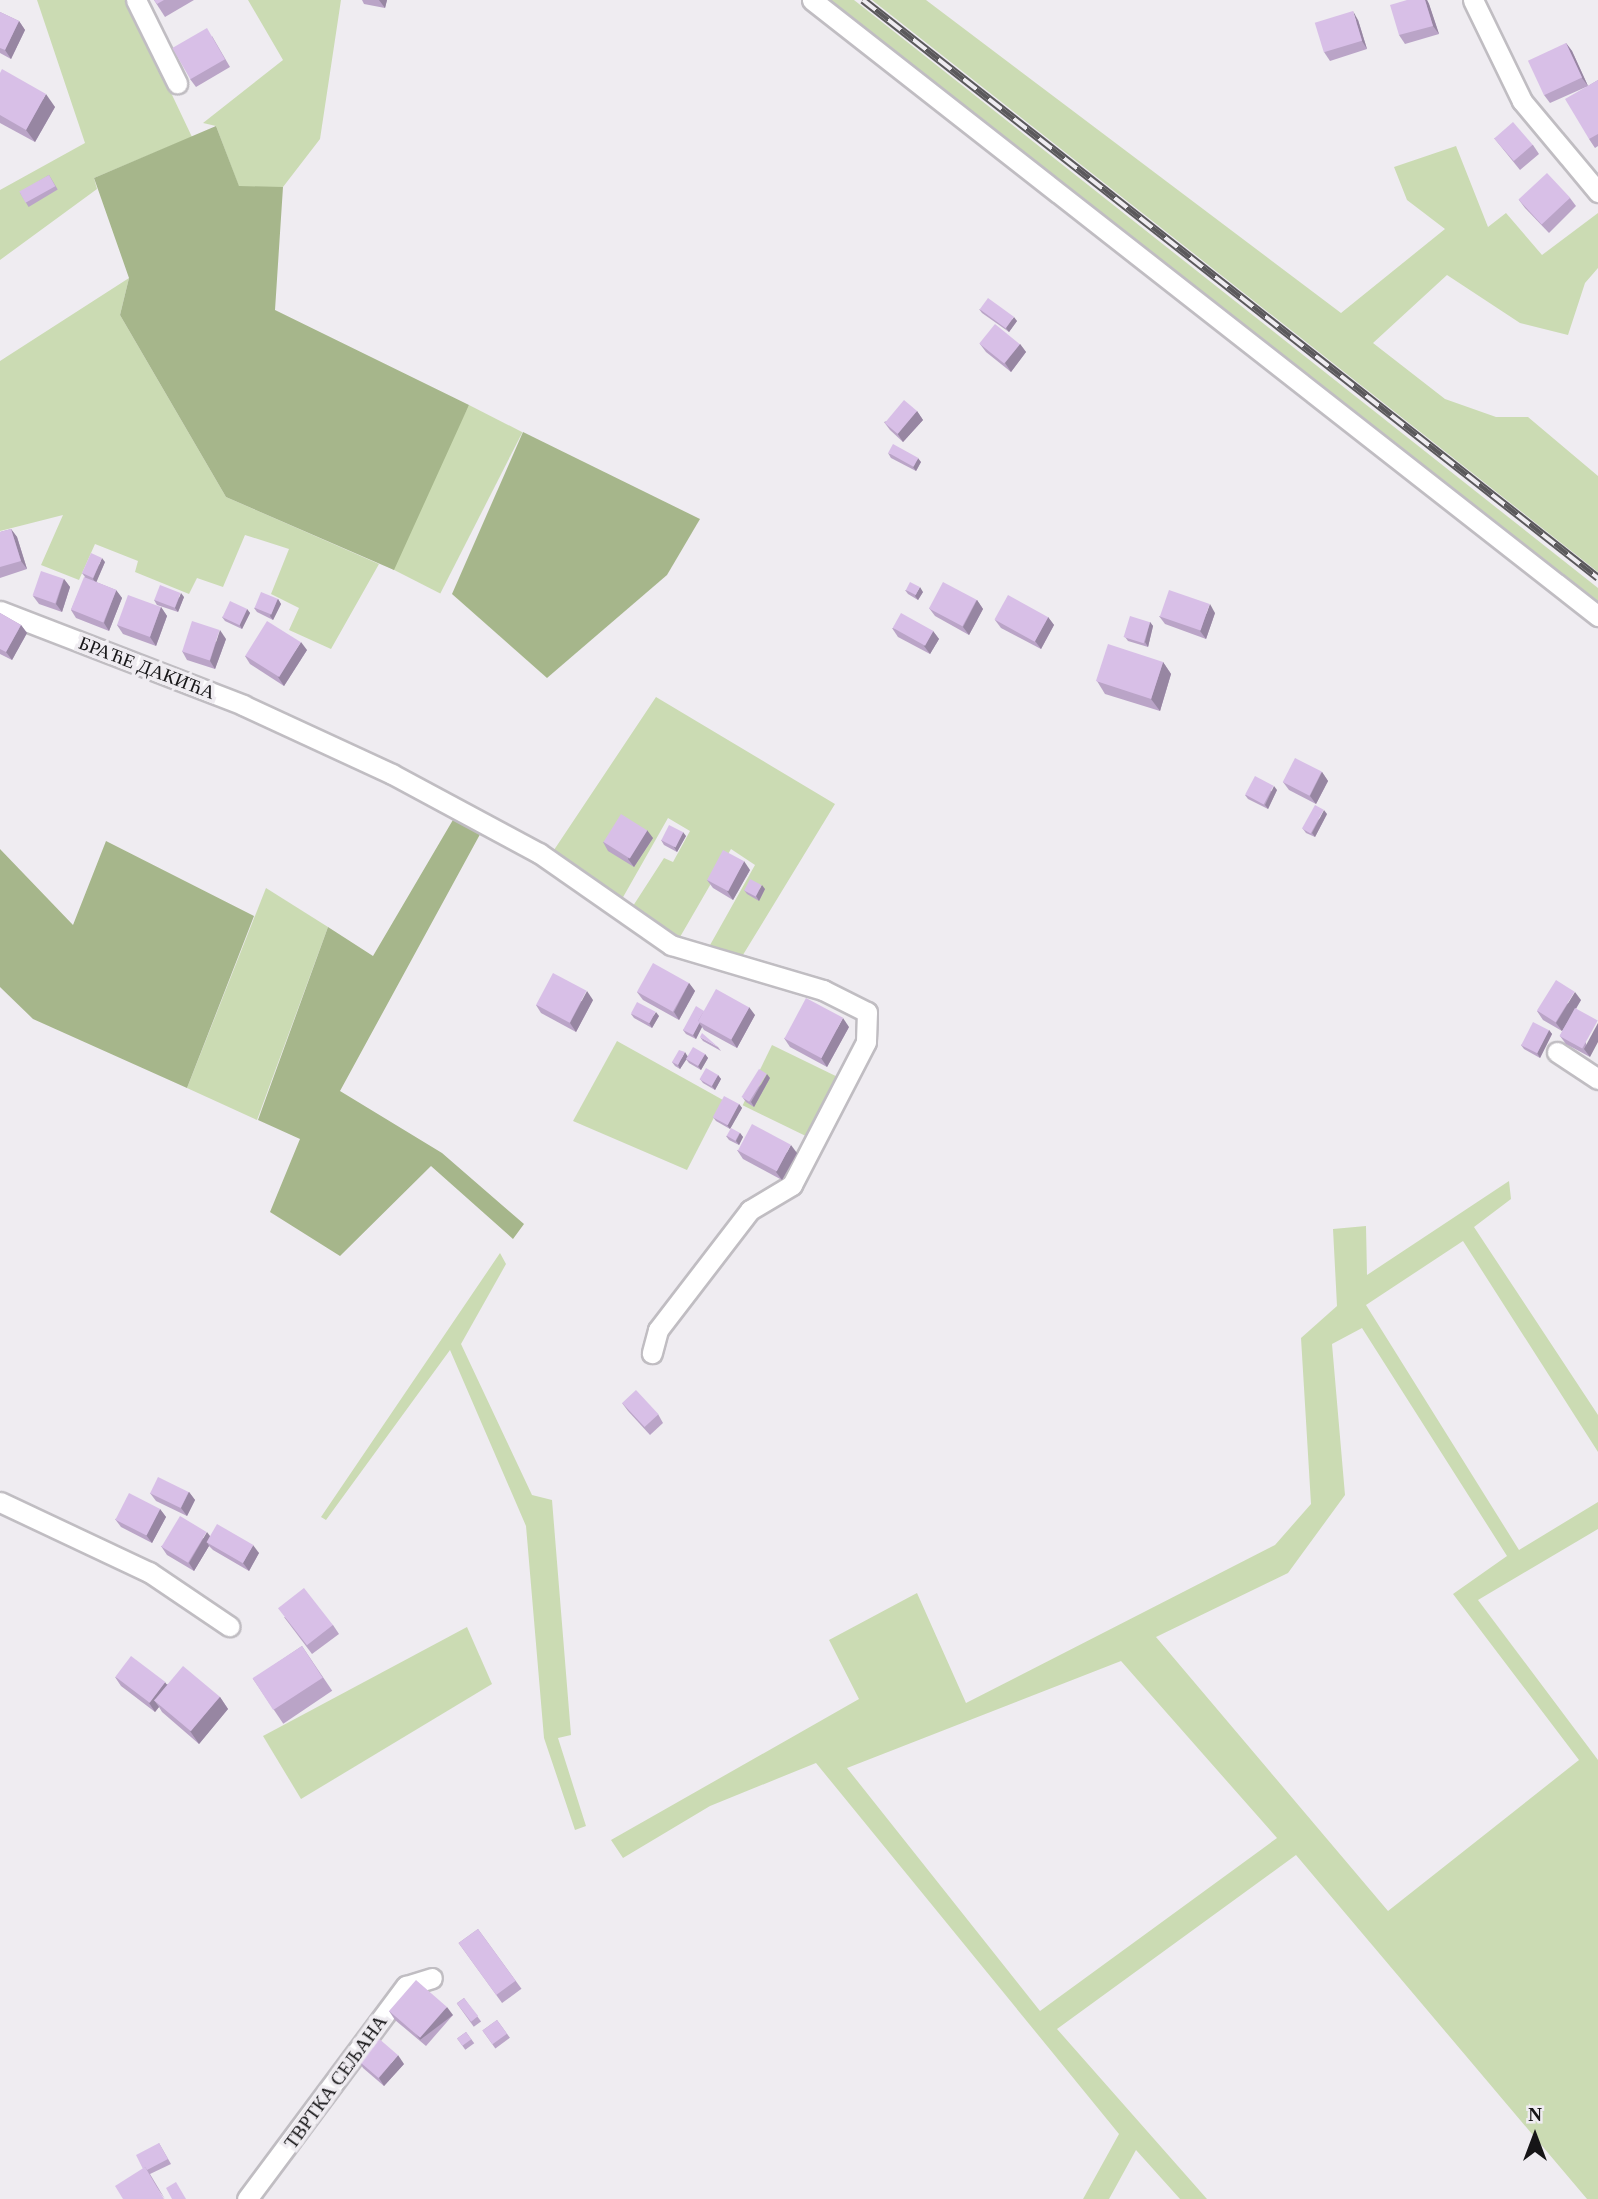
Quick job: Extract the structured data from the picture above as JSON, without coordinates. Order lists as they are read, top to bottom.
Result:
{
  "streets": {
    "street": ["БРАЋЕ ДАКИЋА", "ТВРТКА СЕЉАНА"]
  },
  "north": "top"
}
